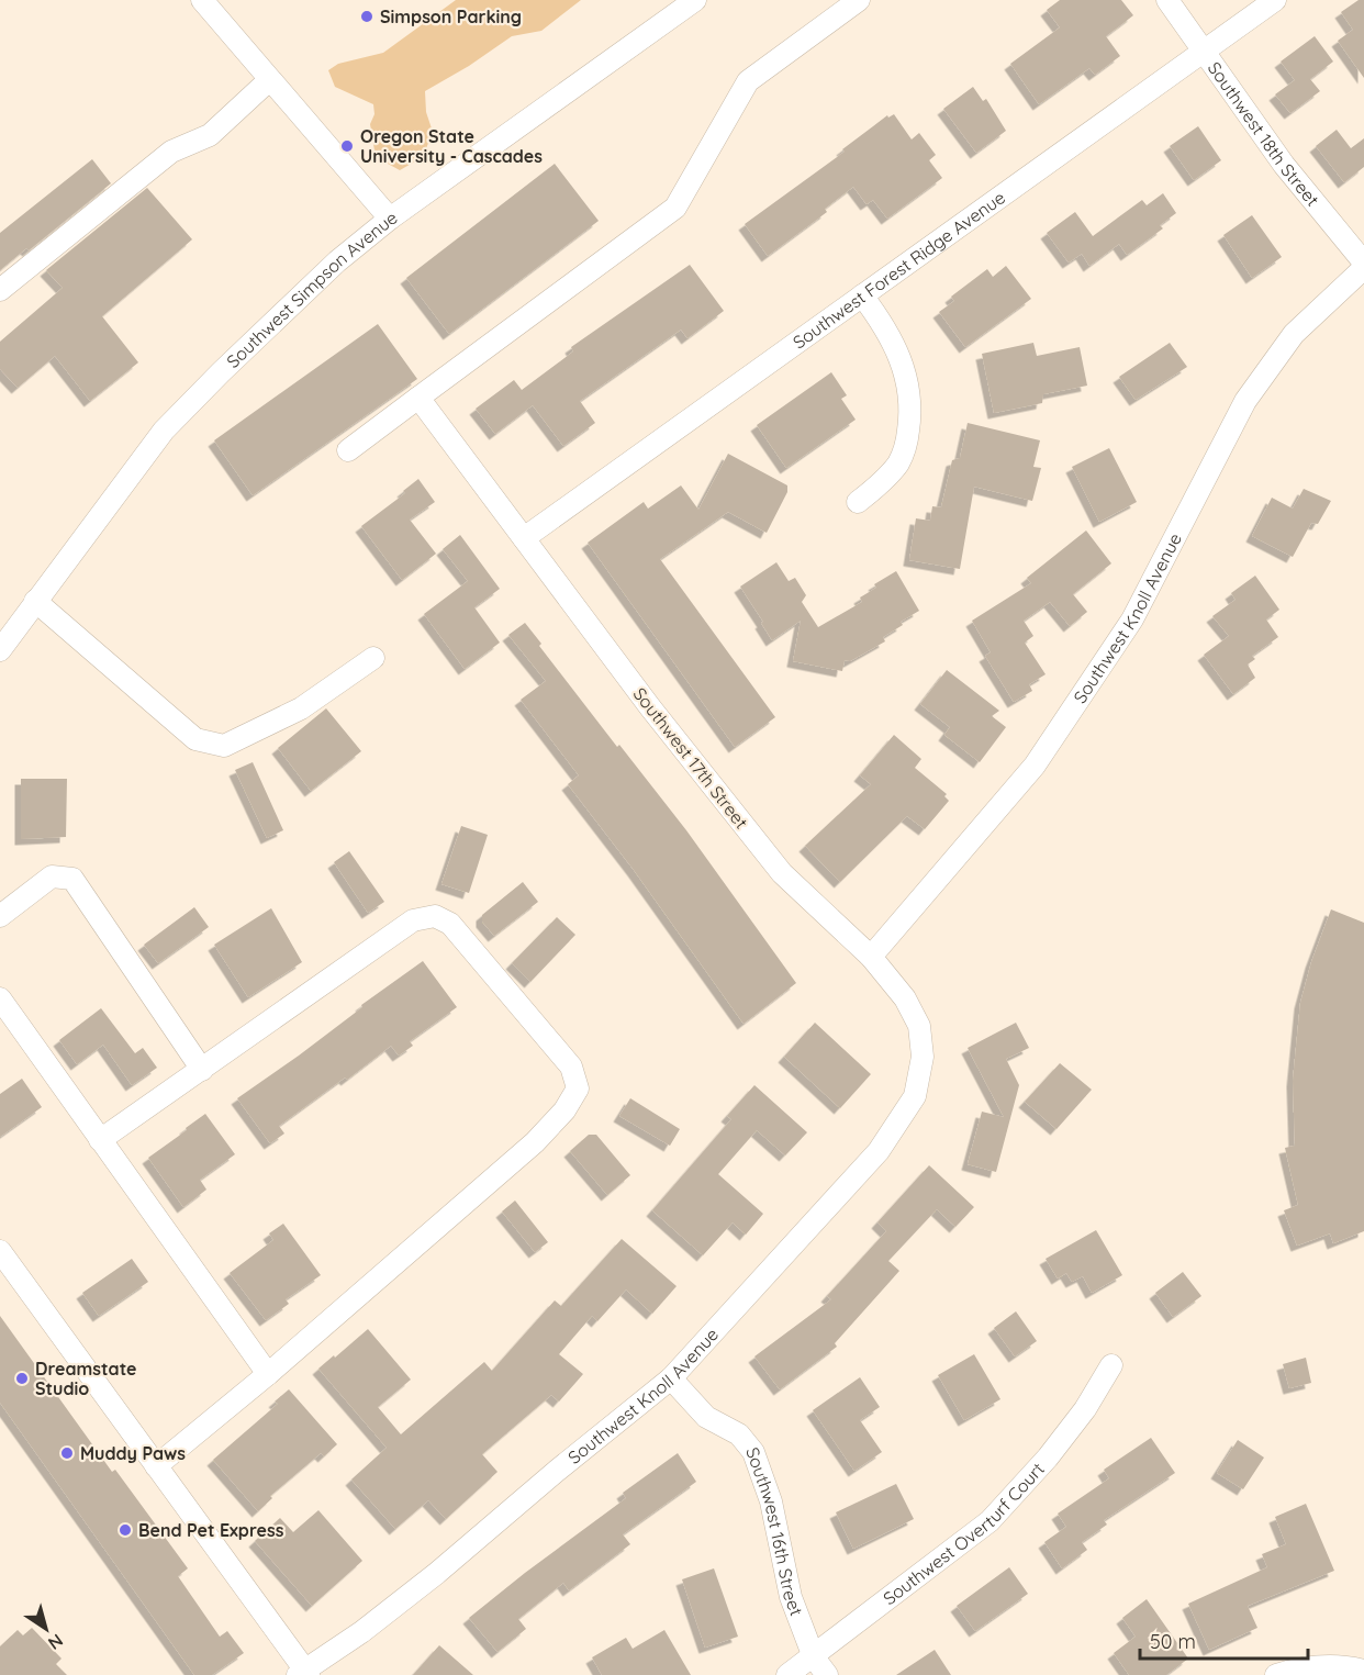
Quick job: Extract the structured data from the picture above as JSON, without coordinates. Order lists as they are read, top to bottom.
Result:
{
  "streets": {
    "street": [
      "Southwest 18th Street",
      "Southwest Forest Ridge Avenue",
      "Southwest Simpson Avenue",
      "Southwest Knoll Avenue",
      "Southwest 17th Street",
      "Southwest 16th Street",
      "Southwest Overturf Court"
    ]
  },
  "crossings": [
    ["Southwest 18th Street", "Southwest Forest Ridge Avenue"],
    ["Southwest Forest Ridge Avenue", "Southwest 17th Street"],
    ["Southwest Knoll Avenue", "Southwest 17th Street"],
    ["Southwest Knoll Avenue", "Southwest 16th Street"],
    ["Southwest 16th Street", "Southwest Overturf Court"]
  ],
  "places": [
    "Simpson Parking",
    "Oregon State University - Cascades",
    "Dreamstate Studio",
    "Muddy Paws",
    "Bend Pet Express"
  ],
  "scale_bar": "50 m",
  "north": "bottom right"
}
